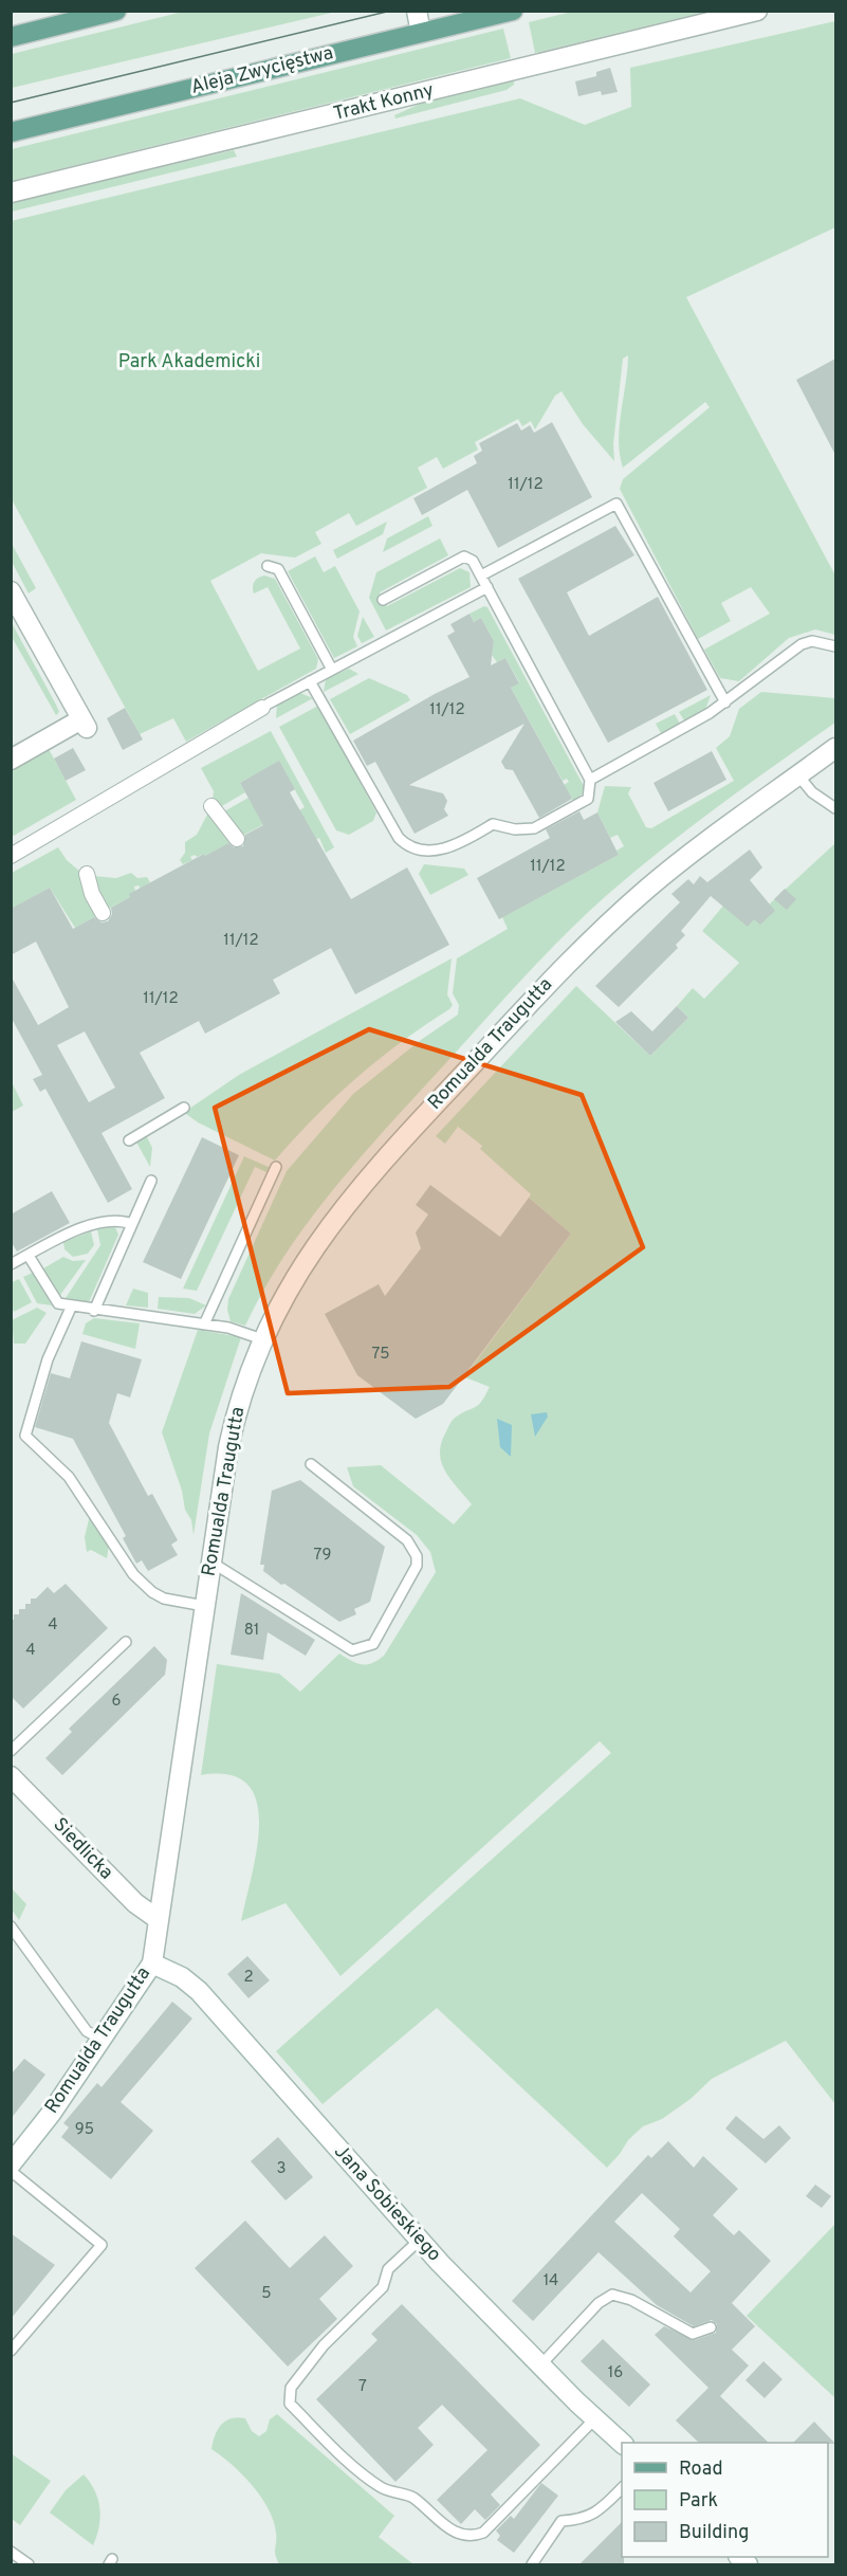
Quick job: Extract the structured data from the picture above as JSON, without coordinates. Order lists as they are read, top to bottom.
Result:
{
  "streets": {
    "main road": ["Aleja Zwycięstwa"],
    "street": [
      "Trakt Konny",
      "Romualda Traugutta",
      "Siedlicka",
      "Jana Sobieskiego"
    ]
  },
  "crossings": [
    ["Romualda Traugutta", "Siedlicka"],
    ["Romualda Traugutta", "Jana Sobieskiego"]
  ],
  "parks": ["Park Akademicki"],
  "house_numbers": [
    "11/12",
    "11/12",
    "11/12",
    "11/12",
    "11/12",
    "75",
    "79",
    "4",
    "81",
    "4",
    "6",
    "2",
    "95",
    "3",
    "14",
    "5",
    "16",
    "7"
  ],
  "legend": ["Road", "Park", "Building"]
}
